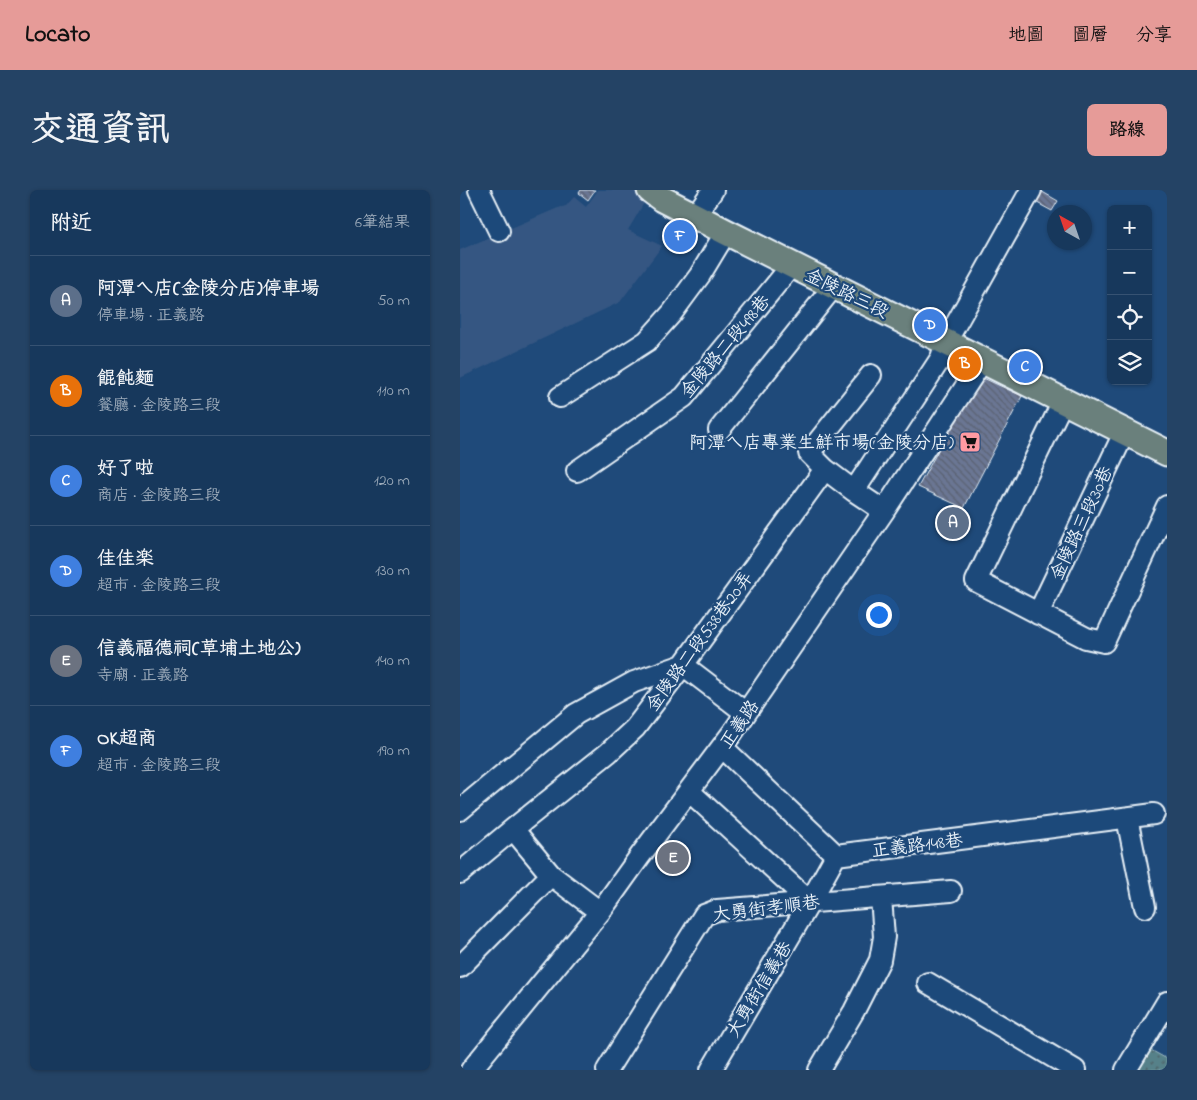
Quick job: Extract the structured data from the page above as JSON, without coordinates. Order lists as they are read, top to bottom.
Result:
{
  "streets": {
    "main road": ["金陵路三段"],
    "street": [
      "金陵路二段498巷",
      "金陵路三段30巷",
      "金陵路二段538巷20弄",
      "正義路",
      "正義路148巷",
      "大勇街孝順巷",
      "大勇街信義巷"
    ]
  },
  "crossings": [
    ["金陵路三段", "金陵路二段498巷"],
    ["金陵路三段", "金陵路三段30巷"],
    ["金陵路三段", "正義路"],
    ["正義路148巷", "大勇街信義巷"],
    ["大勇街孝順巷", "大勇街信義巷"]
  ],
  "places": {
    "supermarket": ["阿潭ㄟ店專業生鮮市場(金陵分店)"]
  },
  "north": "top left",
  "page": {
    "header": "Locato",
    "nav": ["地圖", "圖層", "分享"],
    "title": "交通資訊",
    "buttons": "路線",
    "heading": ["附近", "6筆結果"],
    "map_buttons": ["+", "−"],
    "pins": [
      "F",
      "D",
      "B",
      "C",
      "A",
      "E"
    ],
    "list": [
      {
        "mark": "A",
        "name": "阿潭ㄟ店(金陵分店)停車場",
        "note": "停車場 · 正義路",
        "value": "50 m"
      },
      {
        "mark": "B",
        "name": "餛飩麵",
        "note": "餐廳 · 金陵路三段",
        "value": "110 m"
      },
      {
        "mark": "C",
        "name": "好了啦",
        "note": "商店 · 金陵路三段",
        "value": "120 m"
      },
      {
        "mark": "D",
        "name": "佳佳楽",
        "note": "超市 · 金陵路三段",
        "value": "130 m"
      },
      {
        "mark": "E",
        "name": "信義福德祠(草埔土地公)",
        "note": "寺廟 · 正義路",
        "value": "140 m"
      },
      {
        "mark": "F",
        "name": "OK超商",
        "note": "超市 · 金陵路三段",
        "value": "190 m"
      }
    ]
  }
}
